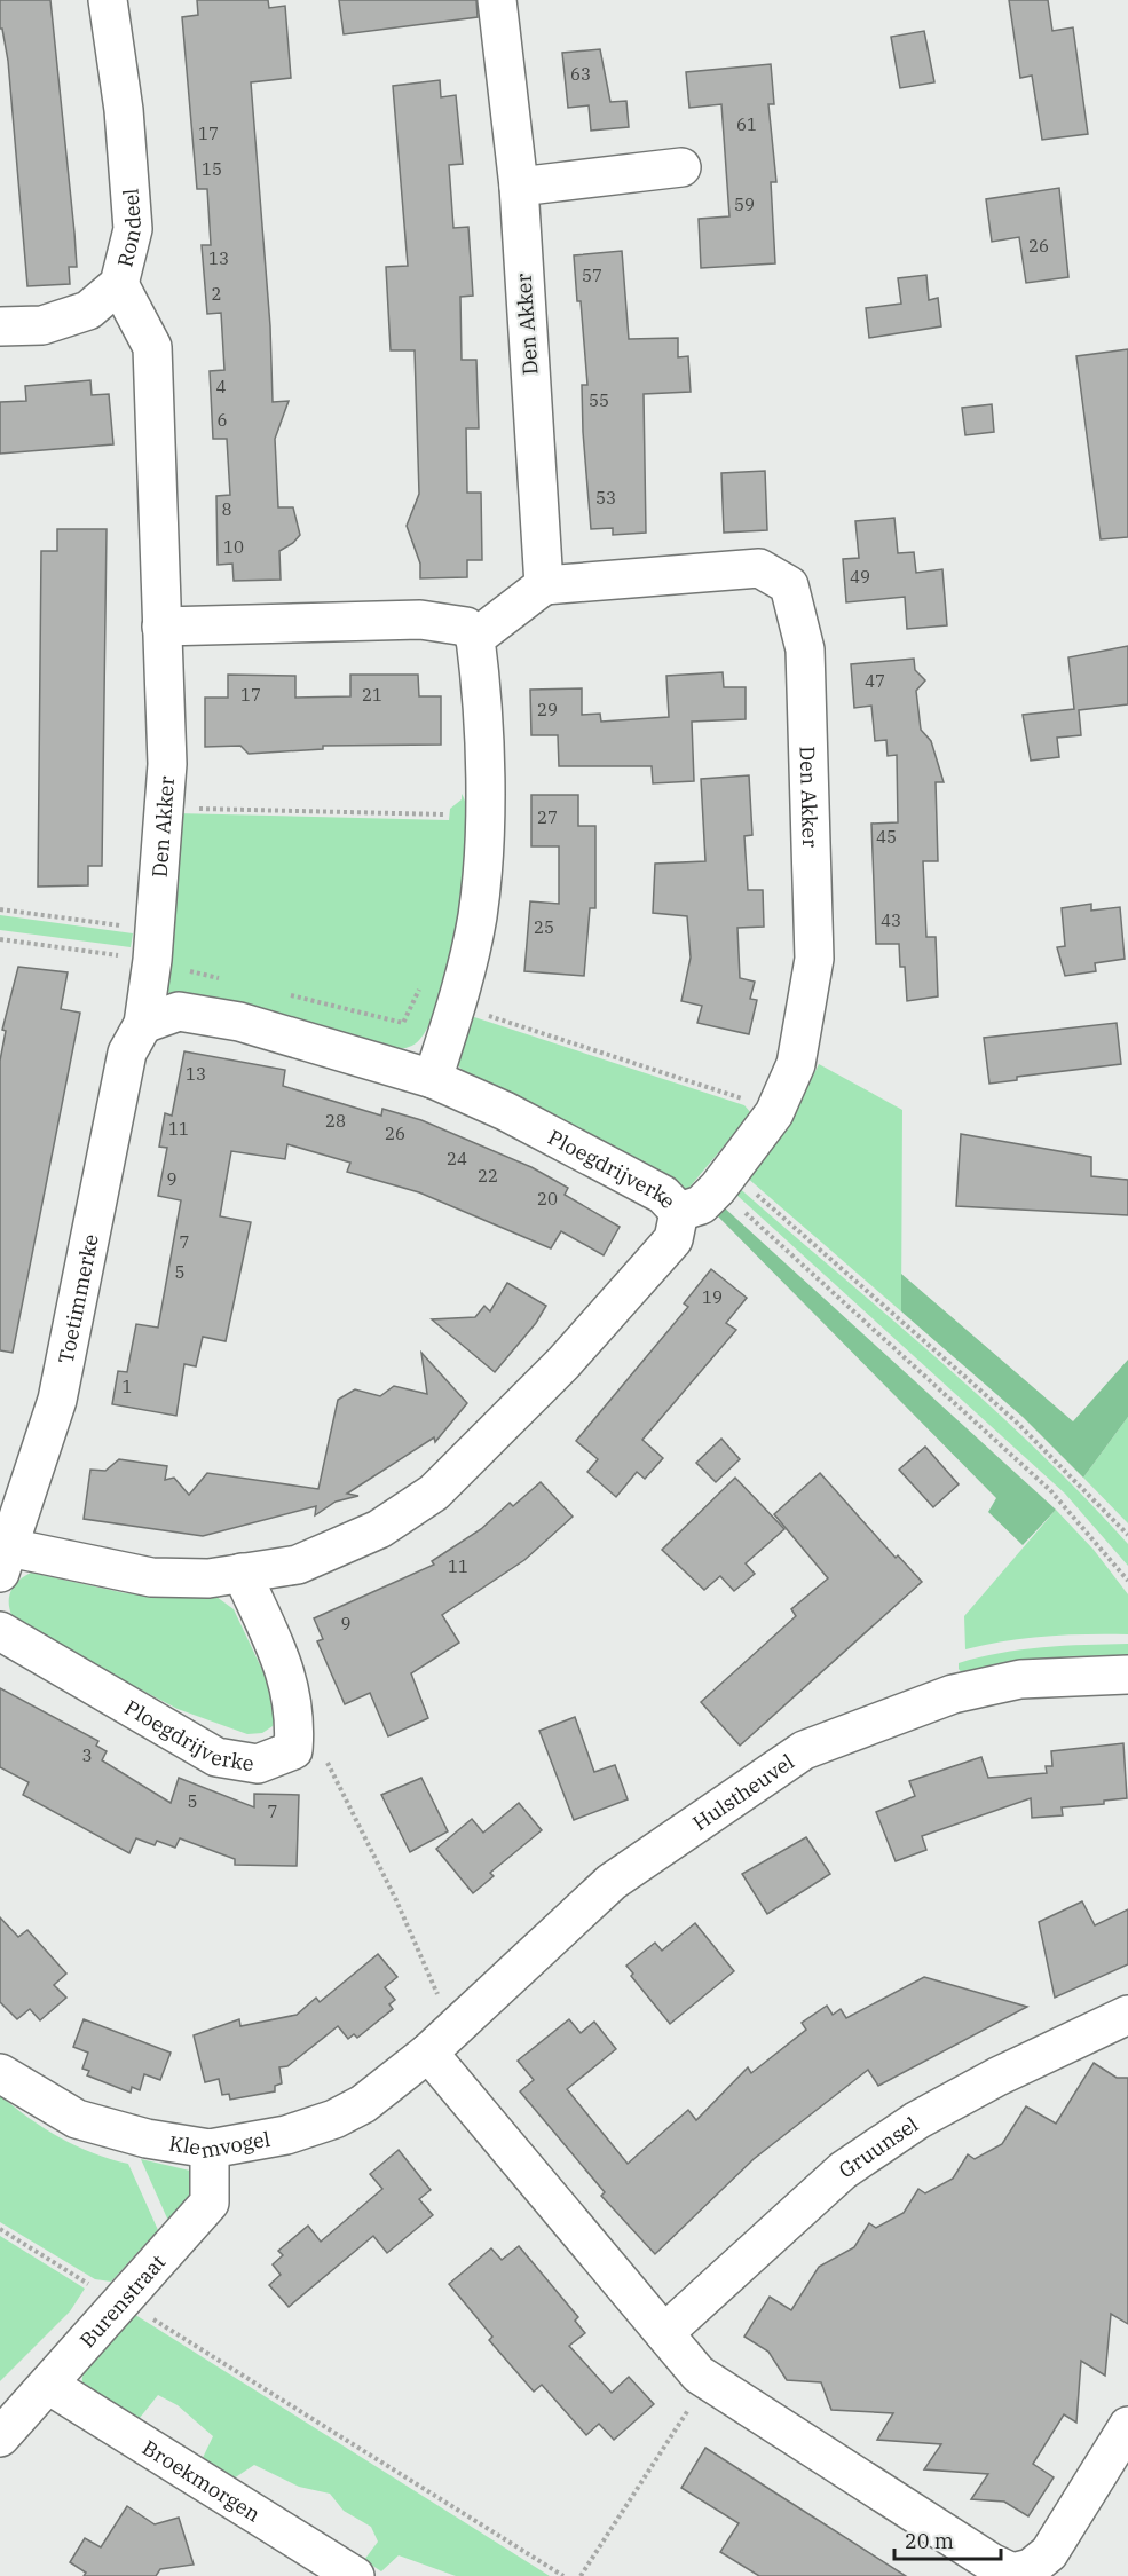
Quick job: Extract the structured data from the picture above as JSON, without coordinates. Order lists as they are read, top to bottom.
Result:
{
  "streets": {
    "street": [
      "Rondeel",
      "Den Akker",
      "Ploegdrijverke",
      "Toetimmerke",
      "Hulstheuvel",
      "Klemvogel",
      "Gruunsel",
      "Burenstraat",
      "Broekmorgen"
    ]
  },
  "crossings": [
    ["Rondeel", "Den Akker"],
    ["Den Akker", "Ploegdrijverke"],
    ["Den Akker", "Toetimmerke"],
    ["Ploegdrijverke", "Toetimmerke"],
    ["Hulstheuvel", "Klemvogel"],
    ["Klemvogel", "Burenstraat"],
    ["Burenstraat", "Broekmorgen"]
  ],
  "house_numbers": [
    "63",
    "61",
    "17",
    "15",
    "59",
    "26",
    "13",
    "57",
    "2",
    "4",
    "55",
    "6",
    "53",
    "8",
    "10",
    "49",
    "47",
    "17",
    "21",
    "29",
    "27",
    "45",
    "43",
    "25",
    "13",
    "28",
    "11",
    "26",
    "24",
    "22",
    "9",
    "20",
    "7",
    "5",
    "19",
    "1",
    "11",
    "9",
    "3",
    "5",
    "7"
  ],
  "scale_bar": "20 m"
}
